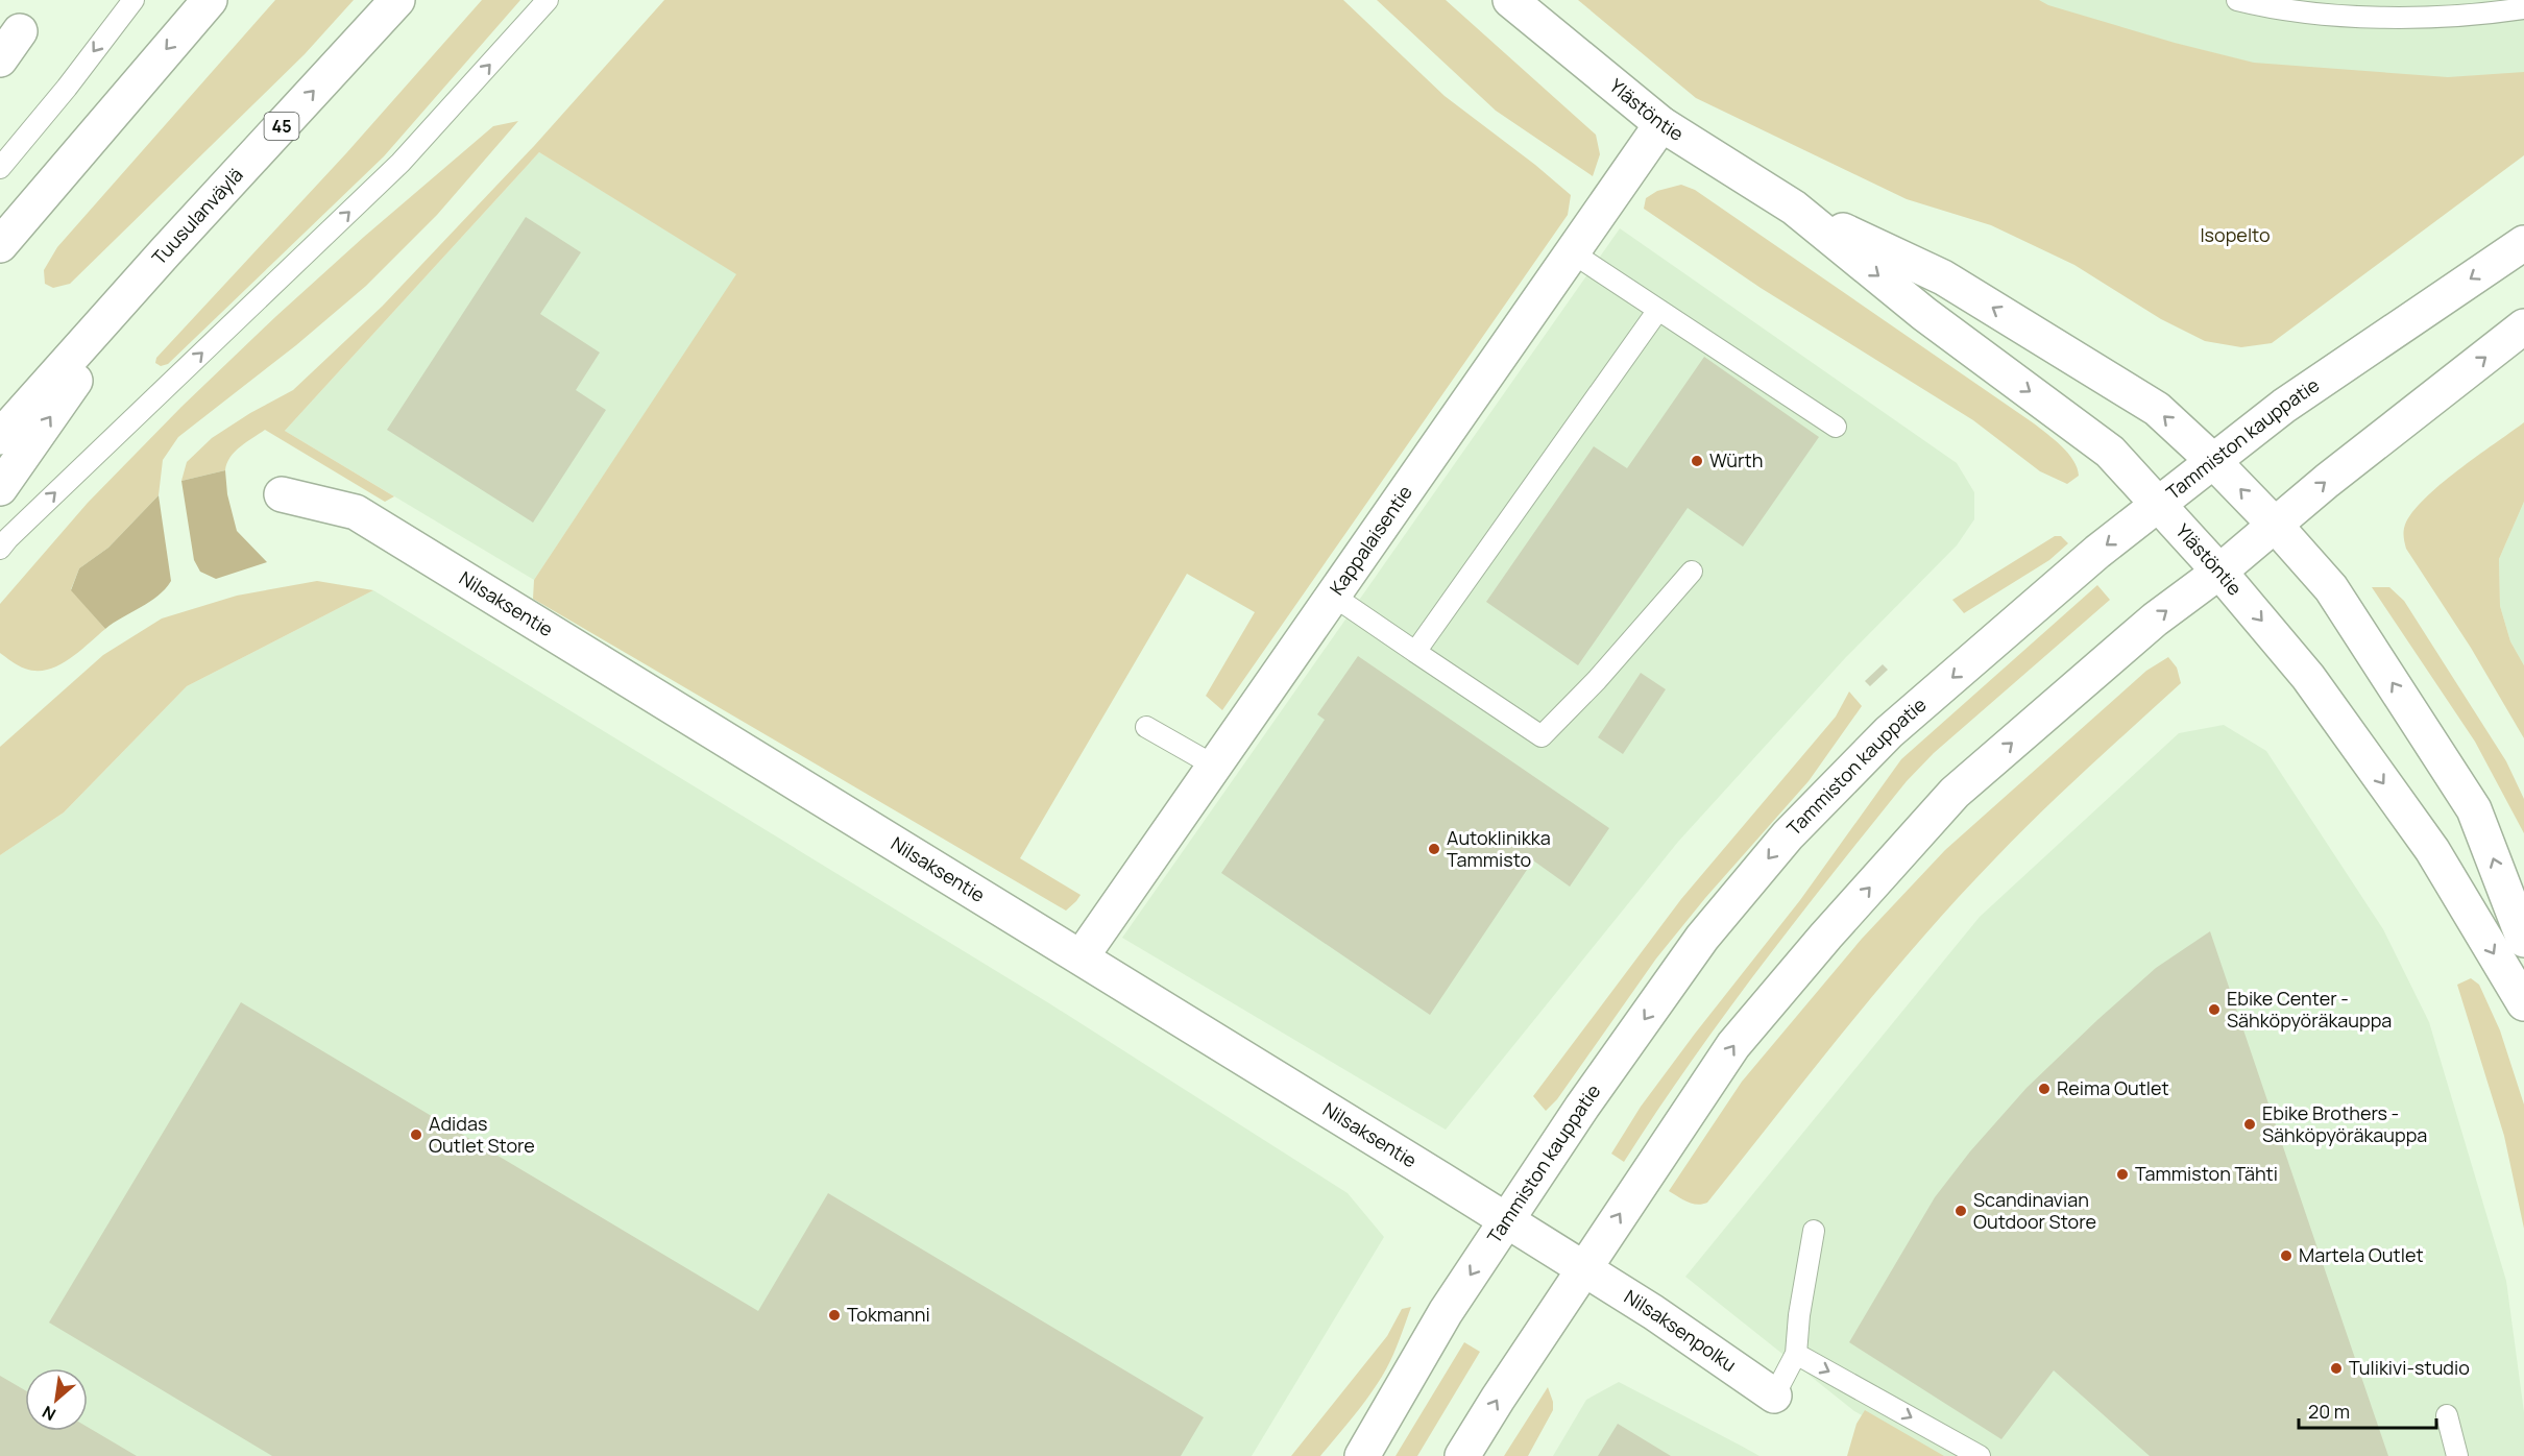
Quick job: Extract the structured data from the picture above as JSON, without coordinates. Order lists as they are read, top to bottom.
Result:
{
  "streets": {
    "main road": [
      "Ylästöntie",
      "45",
      "Tuusulanväylä",
      "Tammiston kauppatie",
      "Kappalaisentie",
      "Nilsaksentie",
      "Nilsaksenpolku"
    ]
  },
  "crossings": [
    ["Ylästöntie", "Tammiston kauppatie"],
    ["Ylästöntie", "Kappalaisentie"],
    ["Tammiston kauppatie", "Nilsaksentie"],
    ["Kappalaisentie", "Nilsaksentie"],
    ["Nilsaksentie", "Nilsaksenpolku"]
  ],
  "parks": ["Isopelto"],
  "places": [
    "Würth",
    "Autoklinikka Tammisto",
    "Ebike Center - Sähköpyöräkauppa",
    "Reima Outlet",
    "Ebike Brothers - Sähköpyöräkauppa",
    "Adidas Outlet Store",
    "Tammiston Tähti",
    "Scandinavian Outdoor Store",
    "Martela Outlet",
    "Tokmanni",
    "Tulikivi-studio"
  ],
  "scale_bar": "20 m",
  "north": "bottom left"
}
